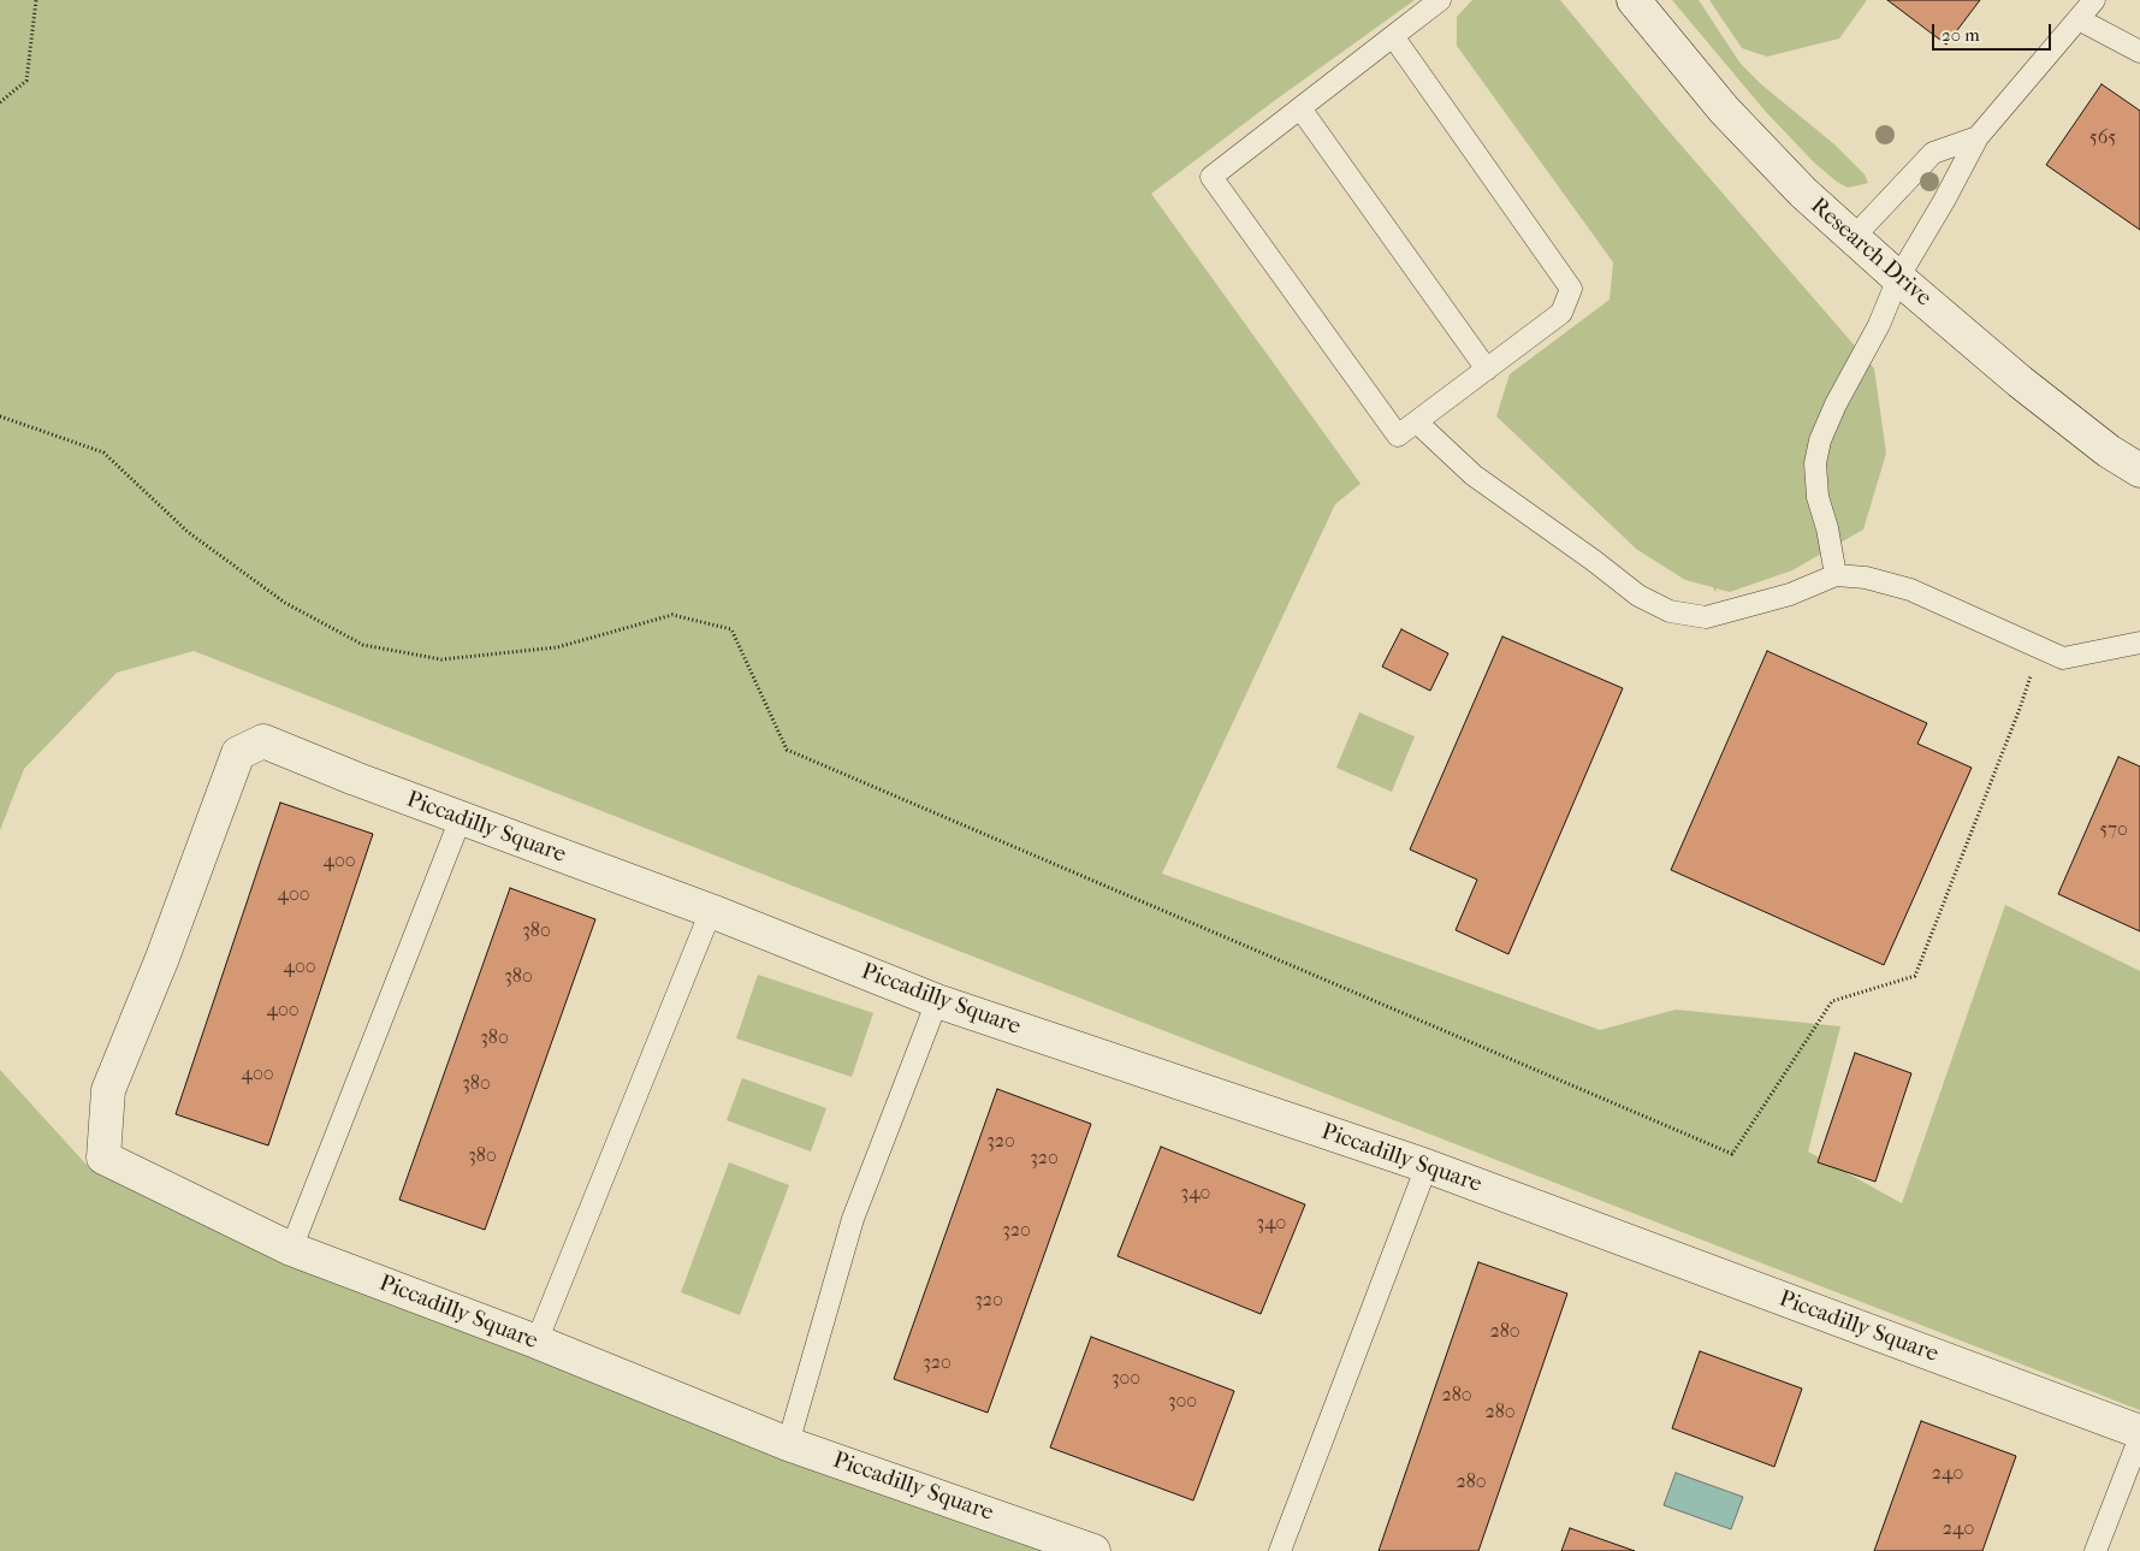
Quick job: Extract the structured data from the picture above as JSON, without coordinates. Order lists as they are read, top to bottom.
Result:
{
  "streets": {
    "street": ["Research Drive", "Piccadilly Square"]
  },
  "house_numbers": [
    "565",
    "570",
    "400",
    "400",
    "380",
    "400",
    "380",
    "400",
    "380",
    "400",
    "380",
    "320",
    "380",
    "320",
    "340",
    "340",
    "320",
    "320",
    "280",
    "320",
    "300",
    "280",
    "300",
    "280",
    "240",
    "280",
    "240"
  ],
  "scale_bar": "20 m"
}
